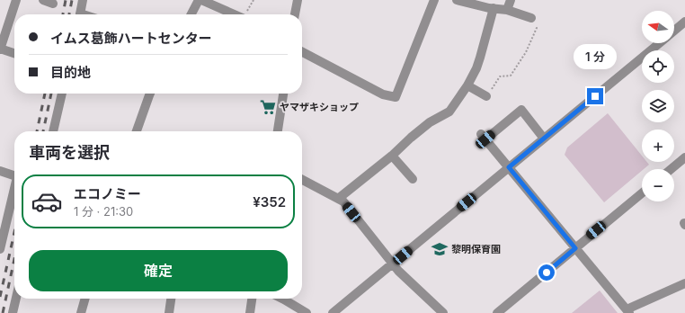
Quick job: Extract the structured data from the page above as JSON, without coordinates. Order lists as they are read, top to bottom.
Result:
{
  "places": {
    "supermarket": ["ヤマザキショップ"],
    "school or university": ["黎明保育園"]
  },
  "north": "left",
  "page": {
    "map_buttons": ["+", "−"],
    "banner": ["イムス葛飾ハートセンター", "目的地"],
    "bubble": "1 分",
    "heading": "車両を選択",
    "list": [
      {
        "name": "エコノミー",
        "note": "1 分 · 21:30",
        "value": "¥352"
      }
    ],
    "buttons": "確定"
  }
}
